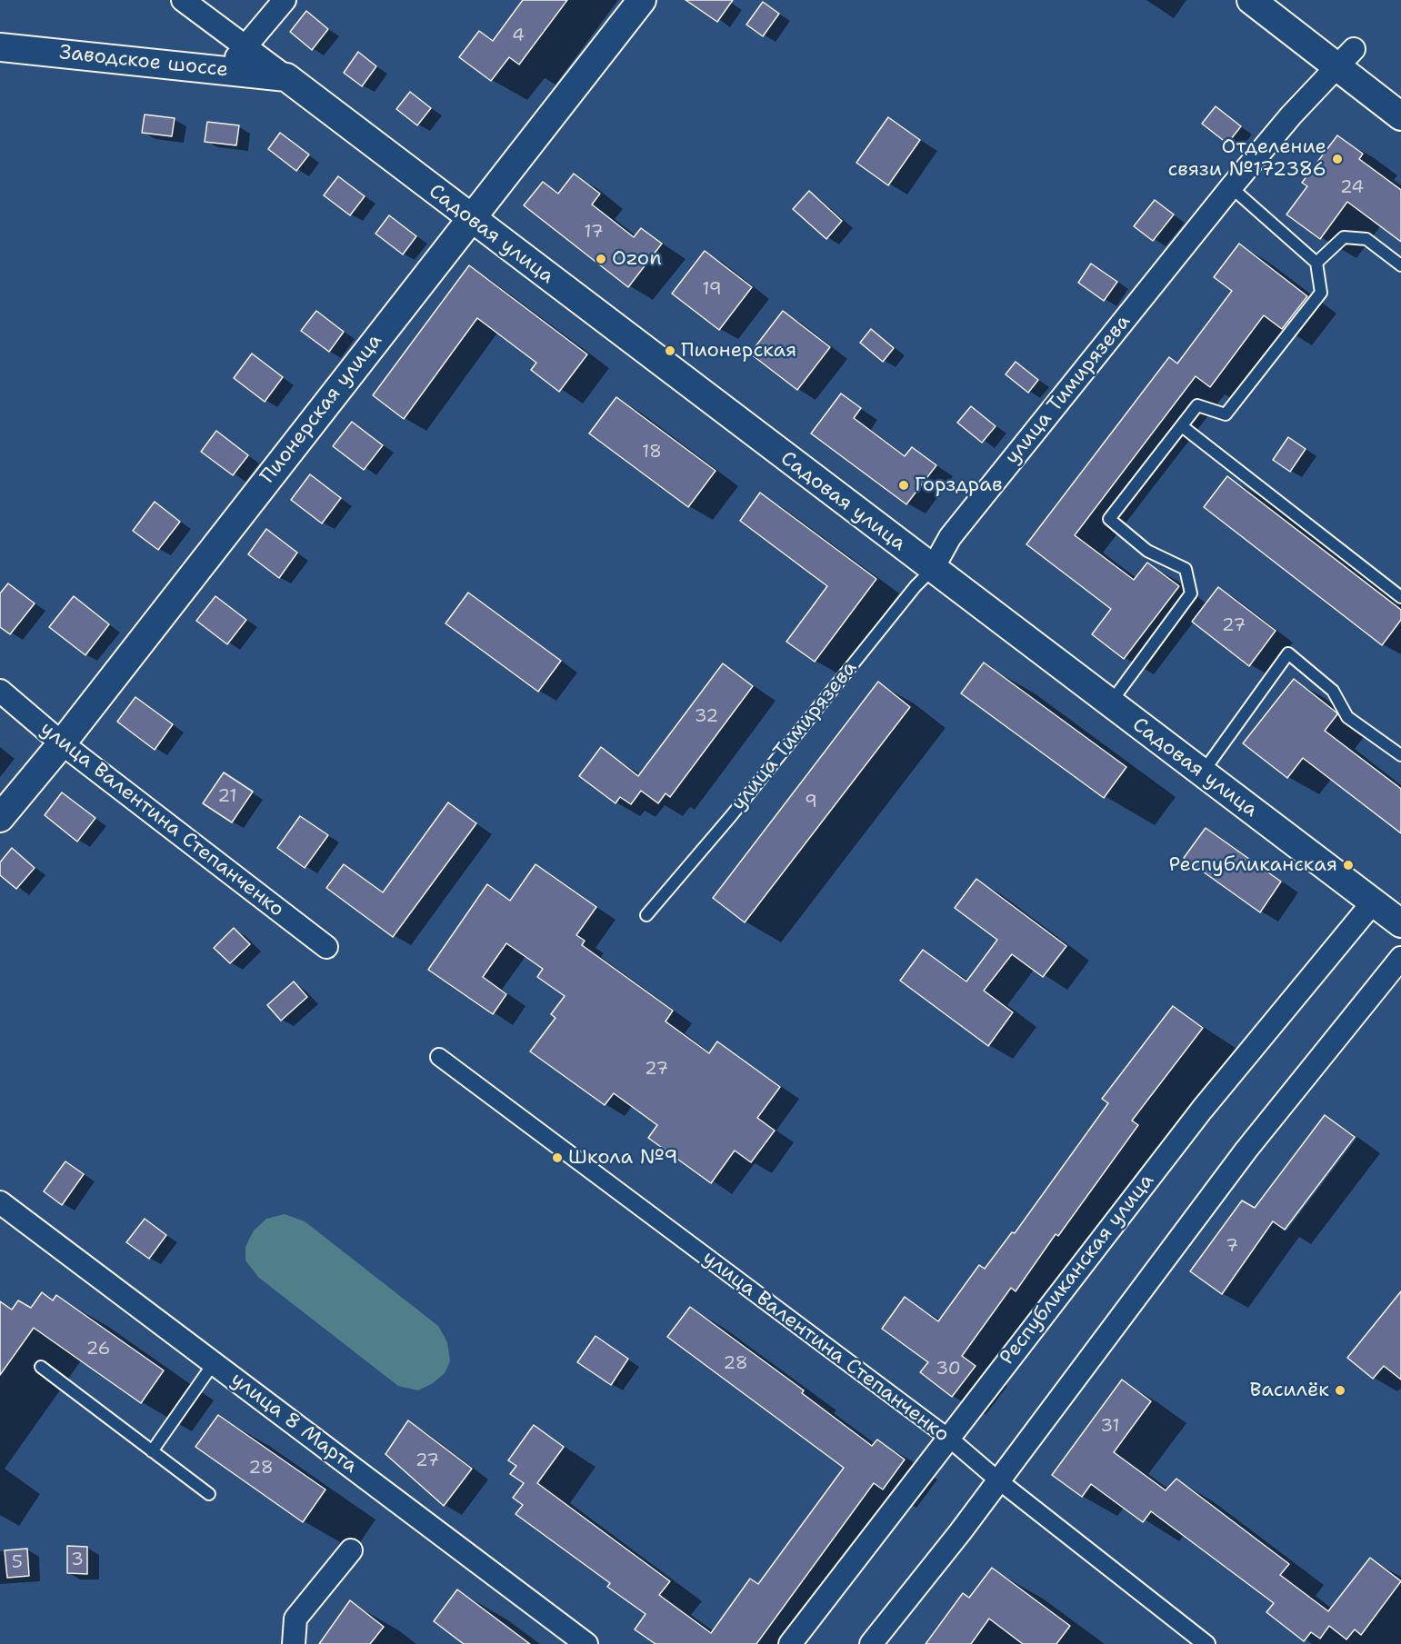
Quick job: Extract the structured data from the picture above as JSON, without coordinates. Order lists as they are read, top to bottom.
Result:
{
  "streets": {
    "street": [
      "Заводское шоссе",
      "Садовая улица",
      "улица Тимирязева",
      "Пионерская улица",
      "улица Валентина Степанченко",
      "Республиканская улица",
      "улица 8 Марта"
    ]
  },
  "crossings": [
    ["Заводское шоссе", "Садовая улица"],
    ["Садовая улица", "улица Тимирязева"],
    ["Садовая улица", "Пионерская улица"],
    ["Садовая улица", "Республиканская улица"],
    ["Пионерская улица", "улица Валентина Степанченко"],
    ["улица Валентина Степанченко", "Республиканская улица"]
  ],
  "places": [
    "Отделение связи №172386",
    "Ozon",
    "Пионерская",
    "Горздрав",
    "Республиканская",
    "Школа №9",
    "Василёк"
  ],
  "house_numbers": [
    "4",
    "24",
    "17",
    "19",
    "18",
    "27",
    "32",
    "21",
    "9",
    "27",
    "7",
    "26",
    "28",
    "30",
    "31",
    "27",
    "28",
    "3",
    "5"
  ]
}
